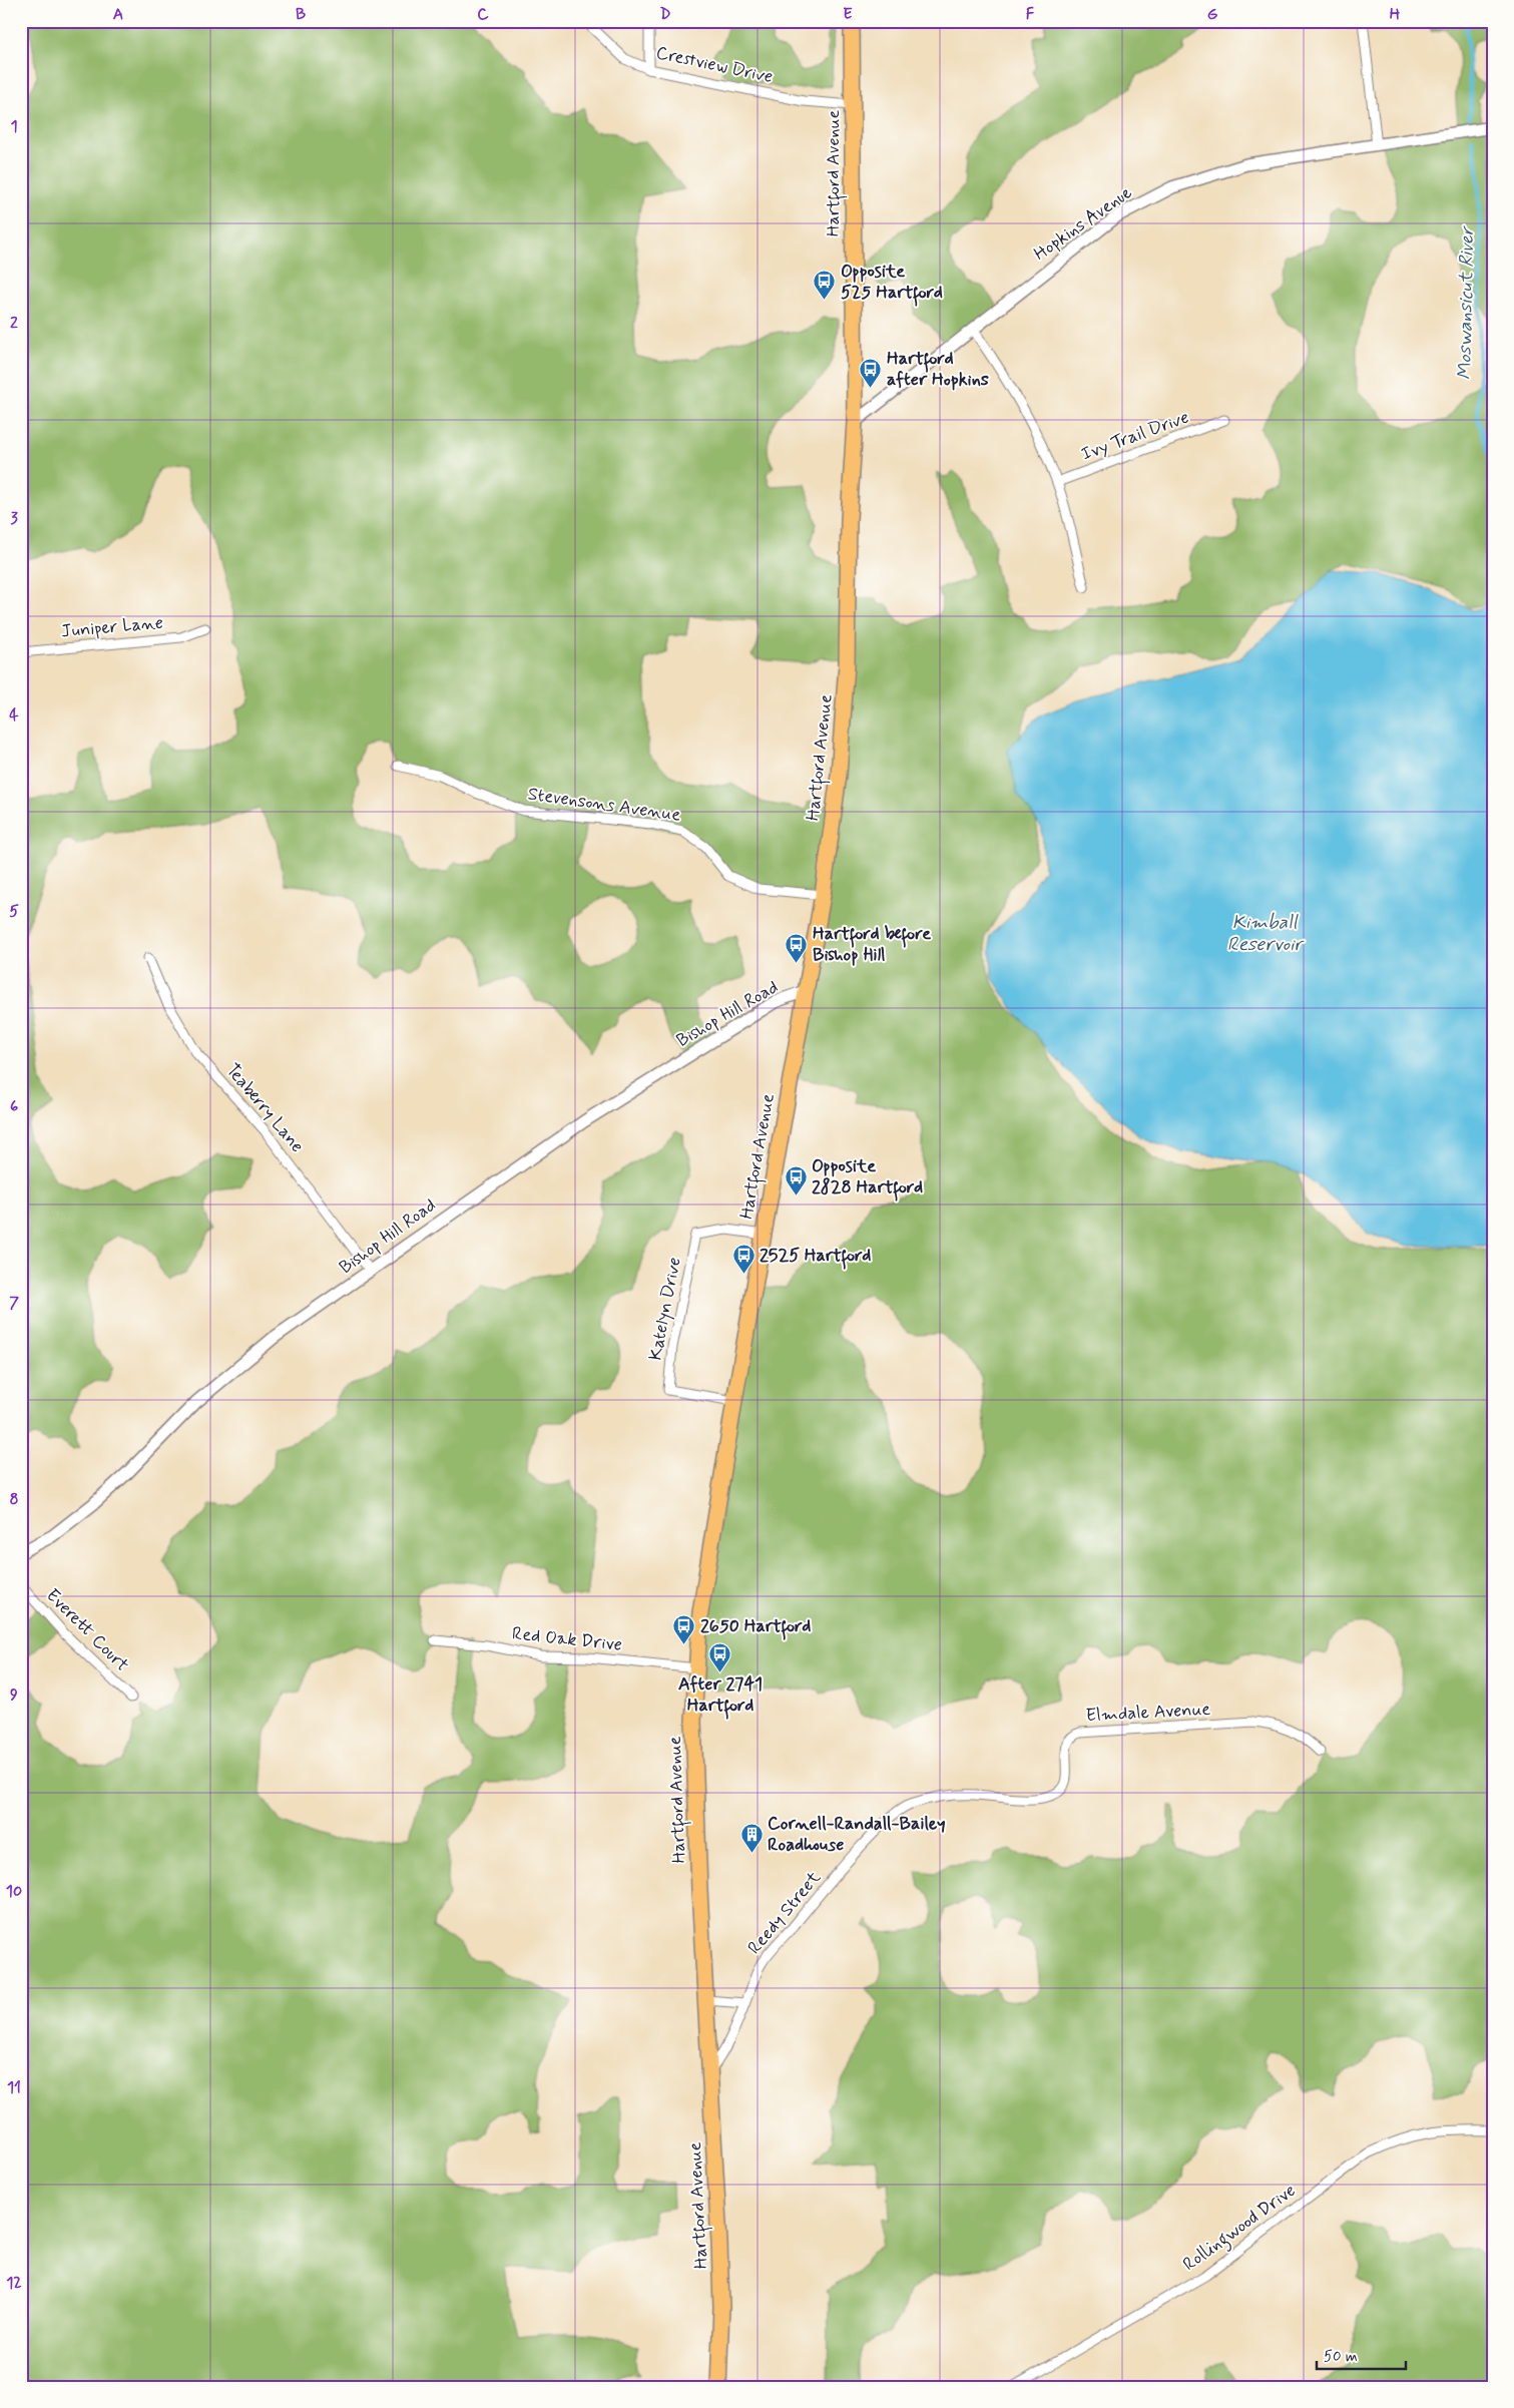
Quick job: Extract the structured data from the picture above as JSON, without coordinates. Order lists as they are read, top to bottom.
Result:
{
  "streets": {
    "highway": ["Hartford Avenue"],
    "street": [
      "Crestview Drive",
      "Hopkins Avenue",
      "Ivy Trail Drive",
      "Juniper Lane",
      "Stevensons Avenue",
      "Bishop Hill Road",
      "Teaberry Lane",
      "Katelyn Drive",
      "Everett Court",
      "Red Oak Drive",
      "Elmdale Avenue",
      "Reedy Street",
      "Rollingwood Drive"
    ]
  },
  "crossings": [
    ["Crestview Drive", "Hartford Avenue"],
    ["Hartford Avenue", "Hopkins Avenue"],
    ["Hartford Avenue", "Stevensons Avenue"],
    ["Hartford Avenue", "Bishop Hill Road"],
    ["Hartford Avenue", "Katelyn Drive"],
    ["Hartford Avenue", "Red Oak Drive"],
    ["Hartford Avenue", "Reedy Street"],
    ["Bishop Hill Road", "Teaberry Lane"],
    ["Elmdale Avenue", "Reedy Street"]
  ],
  "water": ["Moswansicut River", "Kimball Reservoir"],
  "places": {
    "bus stop": [
      "Opposite 525 Hartford",
      "Hartford after Hopkins",
      "Hartford before Bishop Hill",
      "Opposite 2828 Hartford",
      "2525 Hartford",
      "2650 Hartford",
      "After 2741 Hartford"
    ],
    "building": ["Cornell-Randall-Bailey Roadhouse"]
  },
  "scale_bar": "50 m",
  "grid": {
    "columns": [
      "A",
      "B",
      "C",
      "D",
      "E",
      "F",
      "G",
      "H"
    ],
    "rows": [
      "1",
      "2",
      "3",
      "4",
      "5",
      "6",
      "7",
      "8",
      "9",
      "10",
      "11",
      "12"
    ]
  }
}
